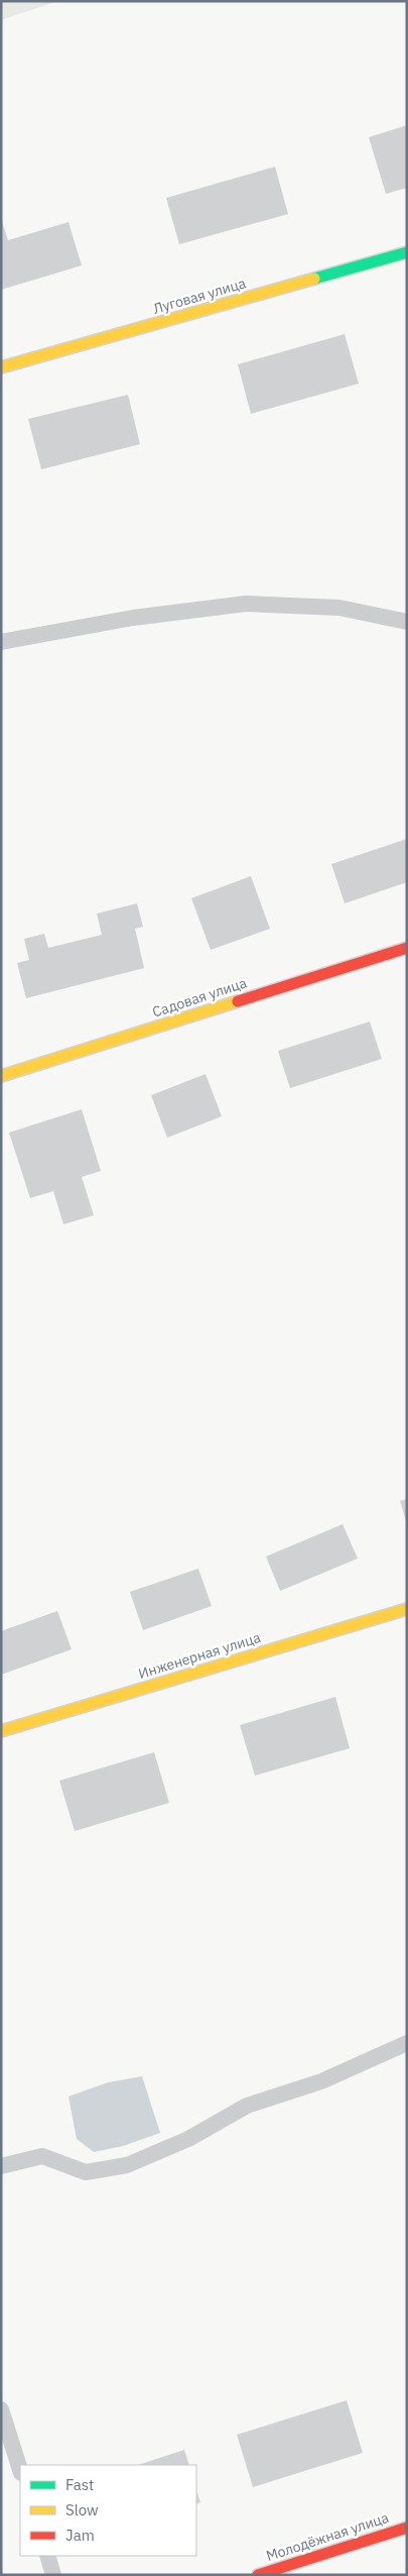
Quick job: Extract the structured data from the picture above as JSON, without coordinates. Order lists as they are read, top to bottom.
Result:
{
  "streets": {
    "street": [
      "Луговая улица",
      "Садовая улица",
      "Инженерная улица",
      "Молодёжная улица"
    ]
  },
  "legend": ["Fast", "Slow", "Jam"]
}
